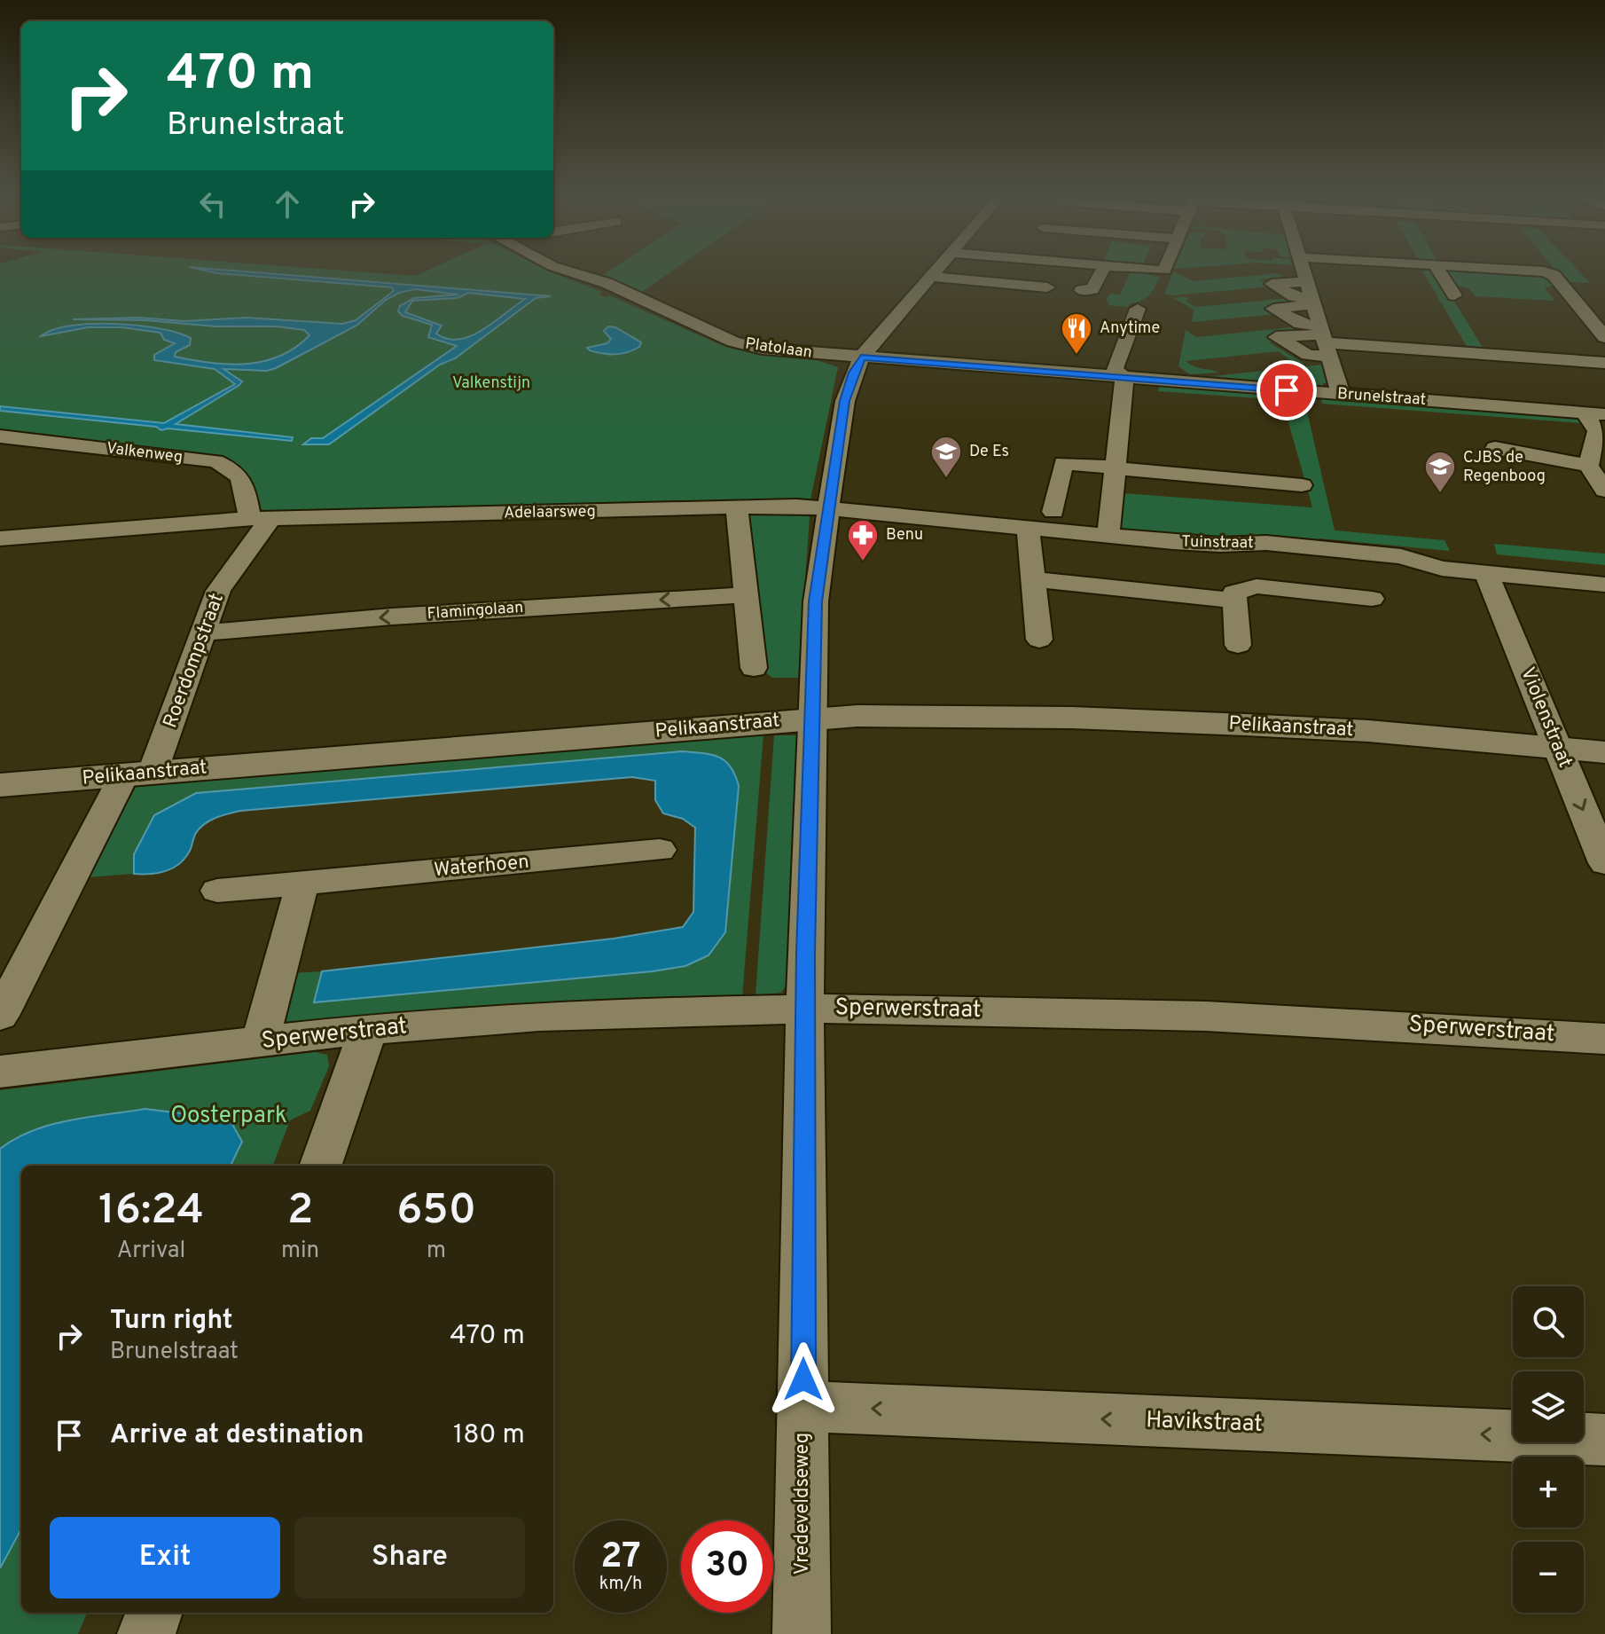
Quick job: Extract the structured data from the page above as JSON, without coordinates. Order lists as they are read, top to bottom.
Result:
{
  "streets": {
    "street": [
      "Platolaan",
      "Brunelstraat",
      "Valkenweg",
      "Adelaarsweg",
      "Tuinstraat",
      "Flamingolaan",
      "Roerdompstraat",
      "Violenstraat",
      "Pelikaanstraat",
      "Waterhoen",
      "Sperwerstraat",
      "Havikstraat",
      "Vredeveldseweg"
    ]
  },
  "crossings": [
    ["Platolaan", "Brunelstraat"],
    ["Platolaan", "Vredeveldseweg"],
    ["Brunelstraat", "Vredeveldseweg"],
    ["Valkenweg", "Adelaarsweg"],
    ["Valkenweg", "Roerdompstraat"],
    ["Adelaarsweg", "Tuinstraat"],
    ["Adelaarsweg", "Roerdompstraat"],
    ["Adelaarsweg", "Vredeveldseweg"],
    ["Tuinstraat", "Violenstraat"],
    ["Tuinstraat", "Vredeveldseweg"],
    ["Flamingolaan", "Roerdompstraat"],
    ["Roerdompstraat", "Pelikaanstraat"],
    ["Violenstraat", "Pelikaanstraat"],
    ["Pelikaanstraat", "Vredeveldseweg"],
    ["Sperwerstraat", "Vredeveldseweg"],
    ["Havikstraat", "Vredeveldseweg"]
  ],
  "one_way": ["Flamingolaan", "Violenstraat", "Havikstraat"],
  "parks": ["Valkenstijn", "Oosterpark"],
  "places": {
    "restaurant": ["Anytime"],
    "school or university": ["De Es", "CJBS de Regenboog"],
    "pharmacy": ["Benu"]
  },
  "page": {
    "turn": ["470 m", "Brunelstraat"],
    "eta": [
      "16:24",
      "Arrival",
      "2",
      "min",
      "650",
      "m"
    ],
    "map_buttons": ["+", "−"],
    "list": [
      {
        "name": "Turn right",
        "note": "Brunelstraat",
        "value": "470 m"
      },
      {
        "name": "Arrive at destination",
        "value": "180 m"
      }
    ],
    "buttons": ["Exit", "Share"],
    "speed": "27 km/h",
    "limit": "30"
  }
}
